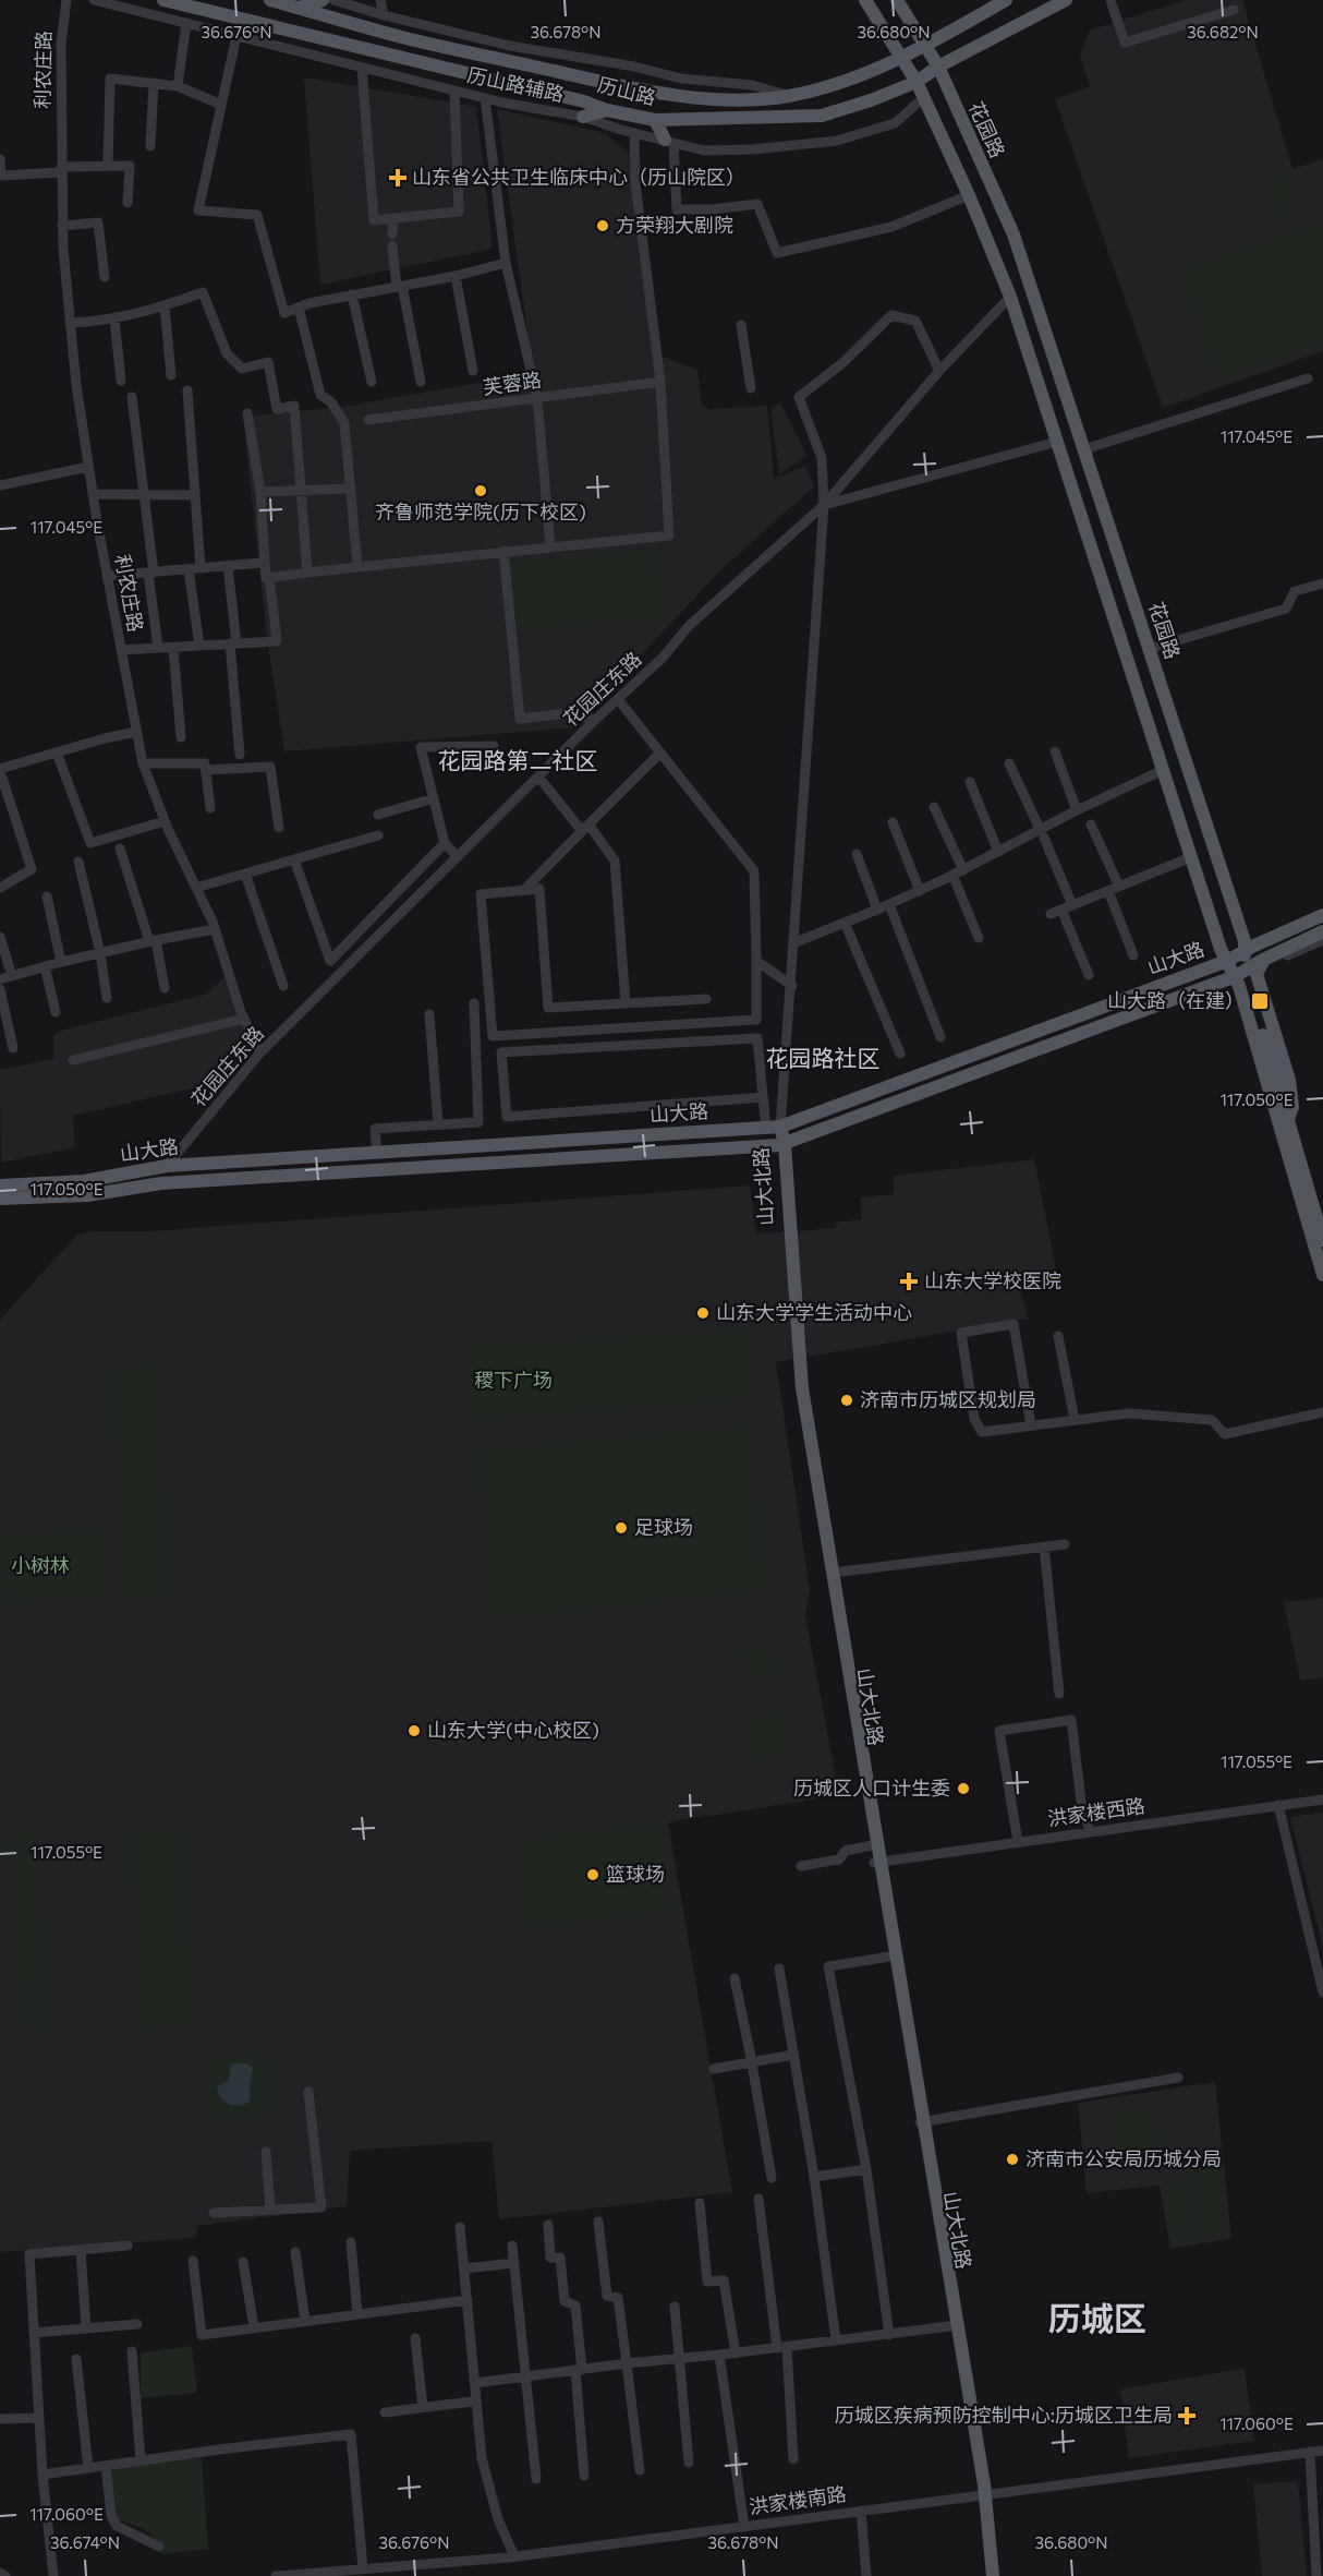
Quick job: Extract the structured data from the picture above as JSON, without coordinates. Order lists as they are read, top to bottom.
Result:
{
  "streets": {
    "main road": [
      "历山路",
      "花园路",
      "山大路",
      "山大北路"
    ],
    "street": [
      "利农庄路",
      "历山路辅路",
      "芙蓉路",
      "花园庄东路",
      "洪家楼西路",
      "洪家楼南路"
    ]
  },
  "crossings": [
    ["利农庄路", "花园庄东路"],
    ["历山路辅路", "历山路"],
    ["历山路辅路", "花园路"],
    ["历山路", "花园路"],
    ["花园路", "花园庄东路"],
    ["花园路", "山大路"],
    ["花园庄东路", "山大路"],
    ["山大路", "山大北路"],
    ["山大北路", "洪家楼西路"],
    ["山大北路", "洪家楼南路"]
  ],
  "districts": ["花园路第二社区", "花园路社区", "历城区"],
  "parks": ["稷下广场", "小树林"],
  "places": {
    "health": ["山东省公共卫生临床中心（历山院区）", "山东大学校医院", "历城区疾病预防控制中心:历城区卫生局"],
    "other": [
      "方荣翔大剧院",
      "齐鲁师范学院(历下校区)",
      "山东大学学生活动中心",
      "济南市历城区规划局",
      "足球场",
      "山东大学(中心校区)",
      "历城区人口计生委",
      "篮球场",
      "济南市公安局历城分局"
    ],
    "transit": ["山大路（在建）"]
  },
  "coordinates": [
    "36.676°N",
    "36.678°N",
    "36.680°N",
    "36.682°N",
    "117.045°E",
    "117.050°E",
    "117.055°E",
    "117.060°E",
    "36.674°N"
  ]
}
